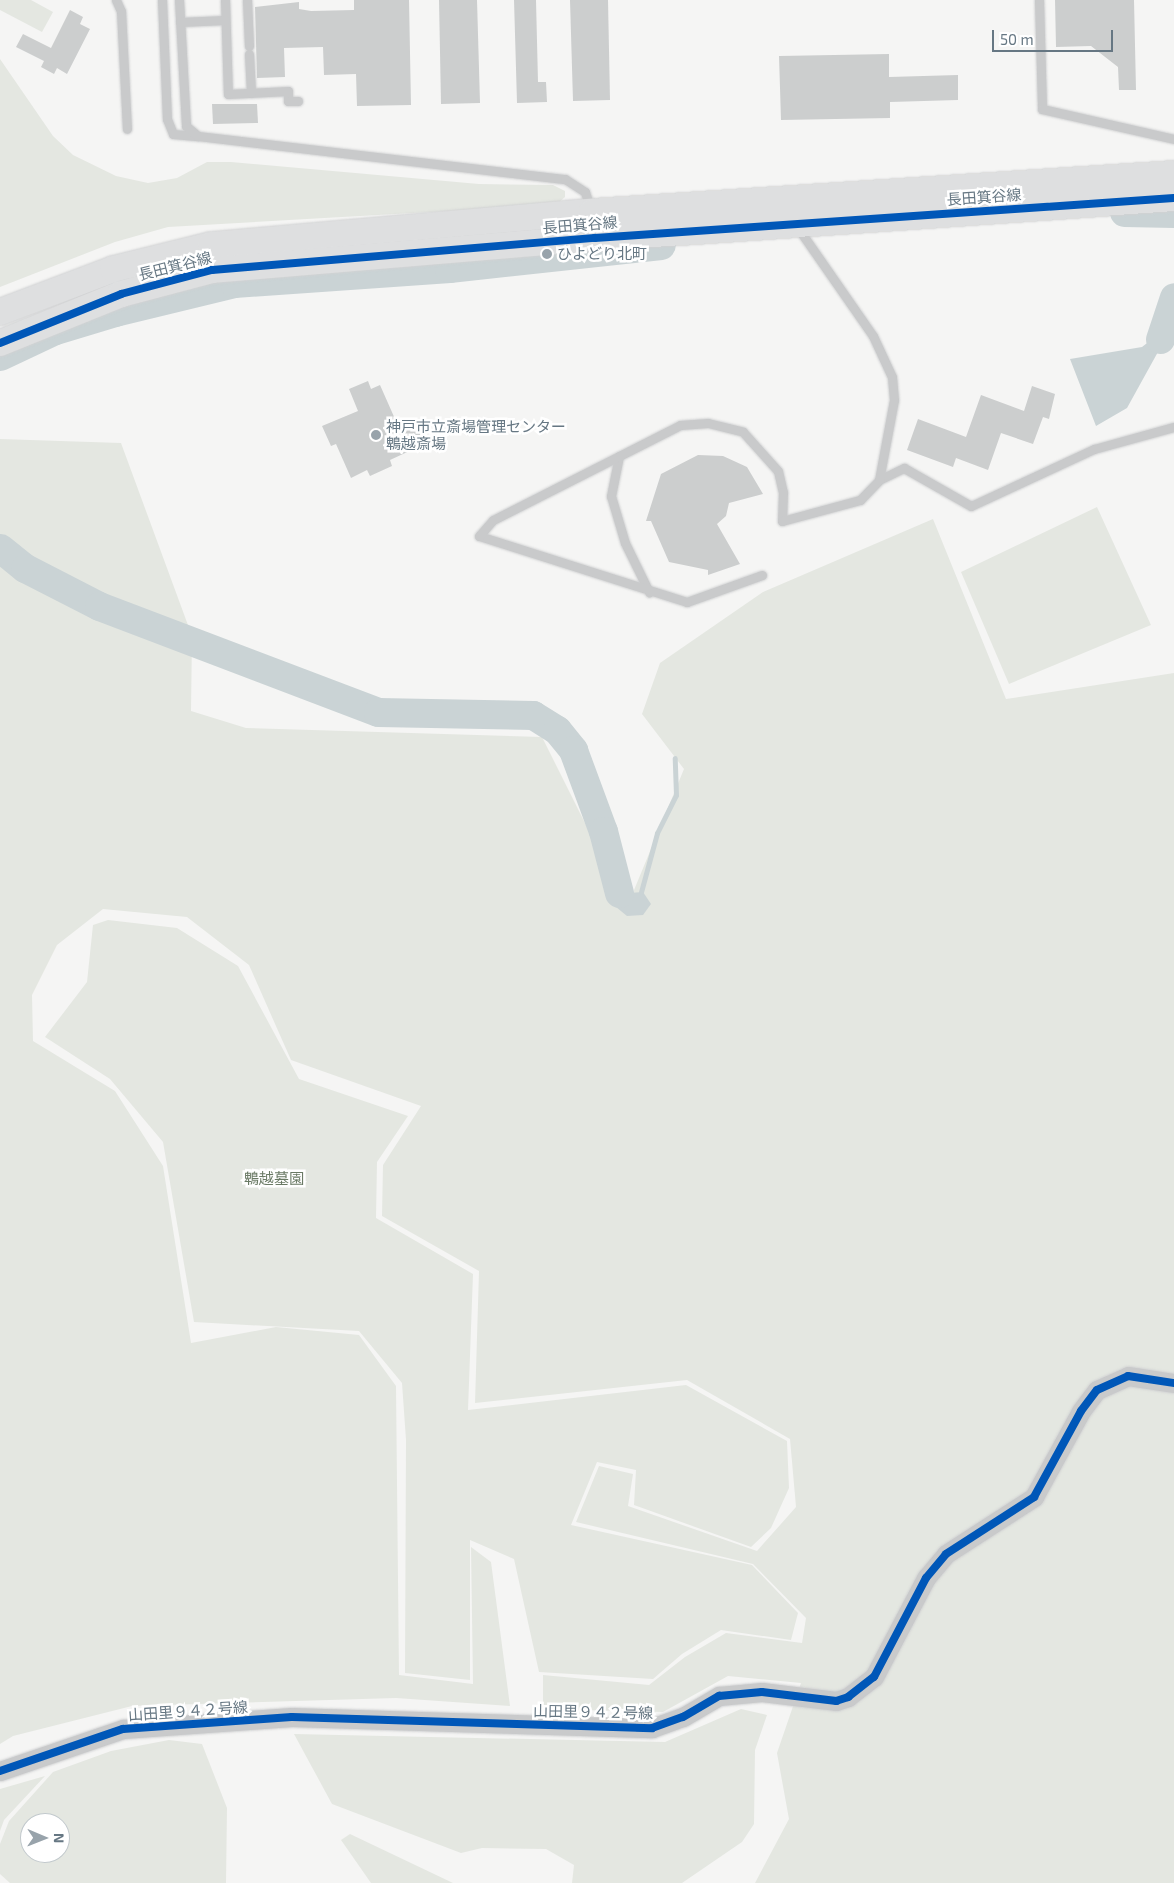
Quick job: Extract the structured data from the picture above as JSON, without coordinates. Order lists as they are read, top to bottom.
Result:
{
  "streets": {
    "street": ["長田箕谷線", "山田里９４２号線"]
  },
  "parks": ["鵯越墓園"],
  "places": ["ひよどり北町", "神戸市立斎場管理センター 鵯越斎場"],
  "scale_bar": "50 m",
  "north": "right"
}
